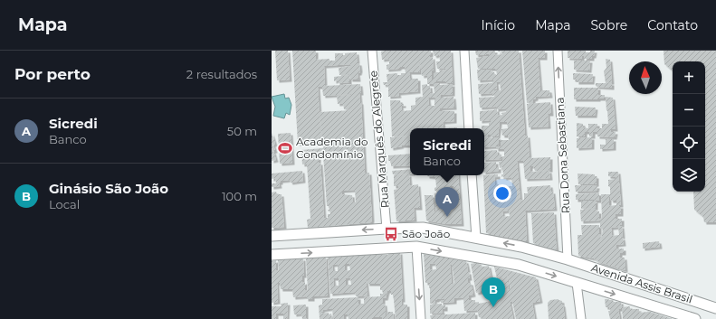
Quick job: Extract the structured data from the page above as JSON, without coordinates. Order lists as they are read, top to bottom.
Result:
{
  "streets": {
    "main road": ["Avenida Assis Brasil"],
    "street": ["Rua Marquês do Alegrete", "Rua Dona Sebastiana"]
  },
  "crossings": [
    ["Rua Marquês do Alegrete", "Avenida Assis Brasil"],
    ["Rua Dona Sebastiana", "Avenida Assis Brasil"]
  ],
  "one_way": ["Rua Dona Sebastiana"],
  "places": {
    "sports": ["Academia do Condomínio"],
    "bus stop": ["São João"]
  },
  "north": "top",
  "page": {
    "header": "Mapa",
    "nav": [
      "Início",
      "Mapa",
      "Sobre",
      "Contato"
    ],
    "heading": ["Por perto", "2 resultados"],
    "map_buttons": ["+", "−"],
    "list": [
      {
        "mark": "A",
        "name": "Sicredi",
        "note": "Banco",
        "value": "50 m"
      },
      {
        "mark": "B",
        "name": "Ginásio São João",
        "note": "Local",
        "value": "100 m"
      }
    ],
    "popup": ["Sicredi", "Banco"],
    "pins": ["A", "B"]
  }
}
